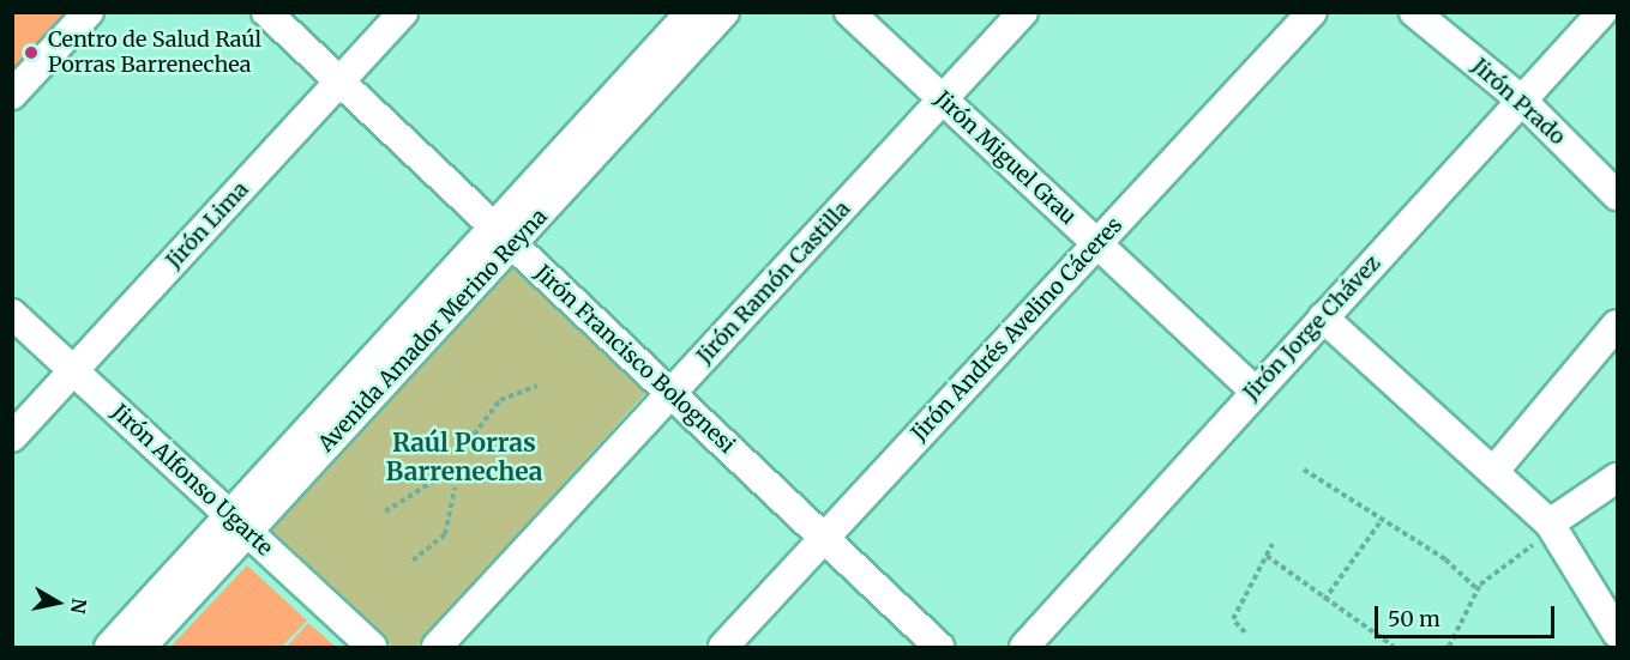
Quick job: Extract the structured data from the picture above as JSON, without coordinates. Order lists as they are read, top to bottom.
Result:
{
  "streets": {
    "street": [
      "Jirón Prado",
      "Jirón Miguel Grau",
      "Jirón Lima",
      "Jirón Ramón Castilla",
      "Jirón Jorge Chávez",
      "Jirón Andrés Avelino Cáceres",
      "Avenida Amador Merino Reyna",
      "Jirón Francisco Bolognesi",
      "Jirón Alfonso Ugarte"
    ]
  },
  "crossings": [
    ["Jirón Prado", "Jirón Jorge Chávez"],
    ["Jirón Miguel Grau", "Jirón Ramón Castilla"],
    ["Jirón Miguel Grau", "Jirón Jorge Chávez"],
    ["Jirón Miguel Grau", "Jirón Andrés Avelino Cáceres"],
    ["Jirón Lima", "Jirón Francisco Bolognesi"],
    ["Jirón Lima", "Jirón Alfonso Ugarte"],
    ["Jirón Ramón Castilla", "Jirón Francisco Bolognesi"],
    ["Jirón Andrés Avelino Cáceres", "Jirón Francisco Bolognesi"],
    ["Avenida Amador Merino Reyna", "Jirón Francisco Bolognesi"],
    ["Avenida Amador Merino Reyna", "Jirón Alfonso Ugarte"]
  ],
  "districts": ["Raúl Porras Barrenechea"],
  "places": ["Centro de Salud Raúl Porras Barrenechea"],
  "scale_bar": "50 m",
  "north": "right"
}
